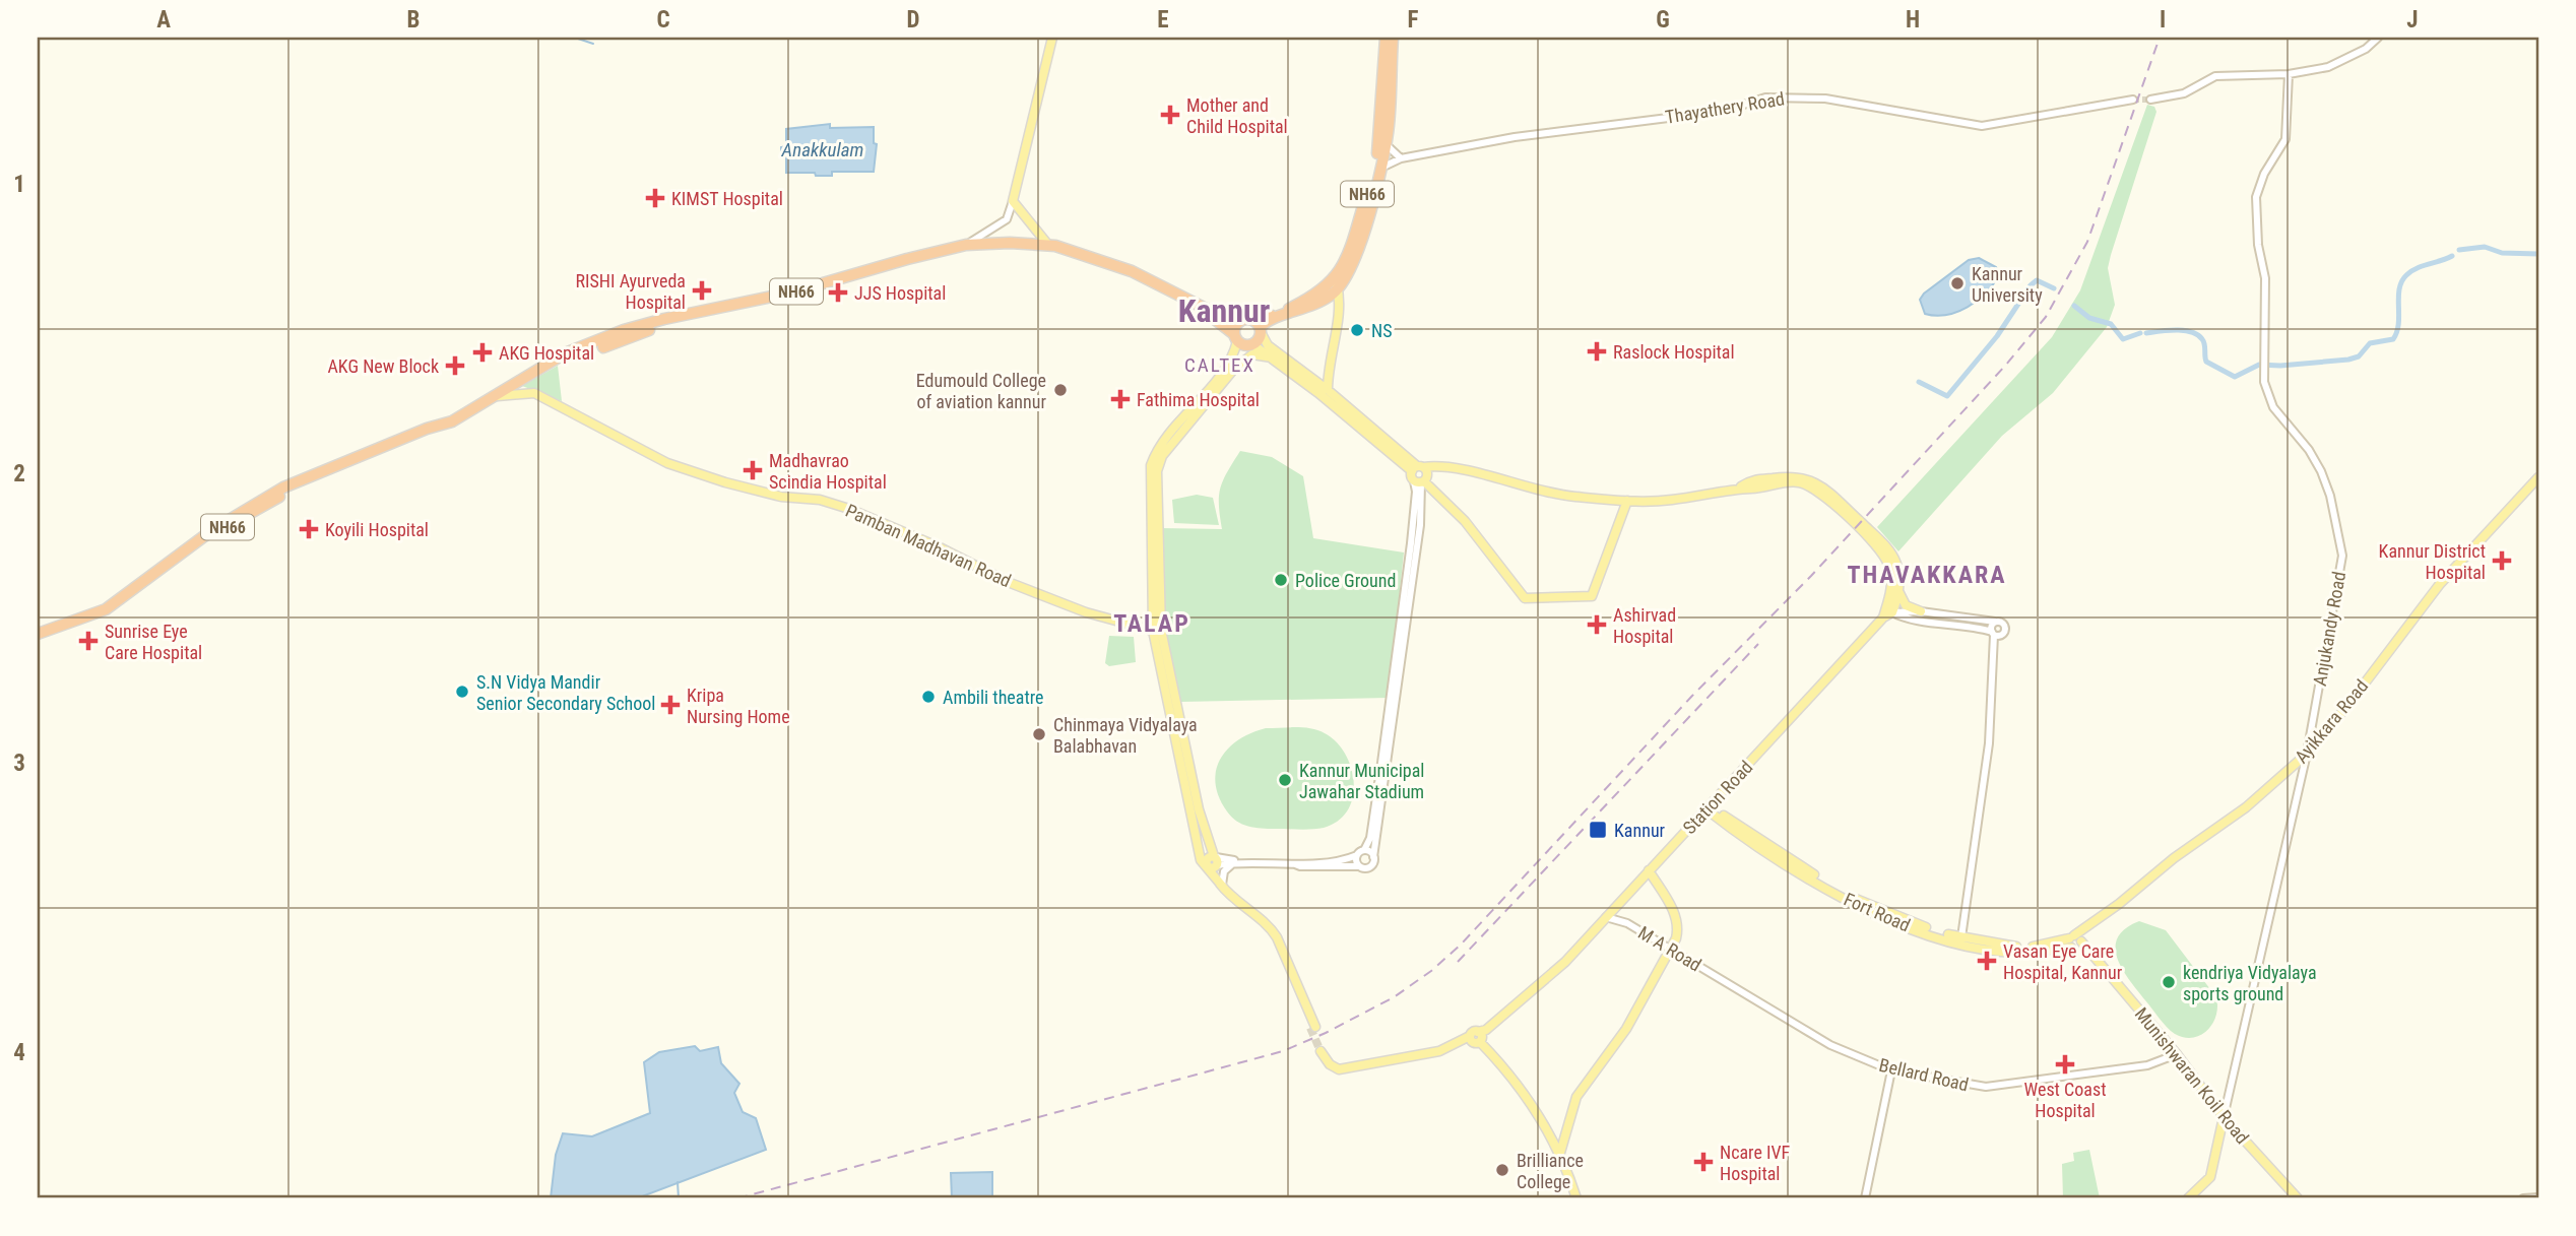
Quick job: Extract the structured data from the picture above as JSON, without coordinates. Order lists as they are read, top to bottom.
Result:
{
  "streets": {
    "highway": ["NH66"],
    "main road": [
      "Pamban Madhavan Road",
      "Ayikkara Road",
      "Station Road",
      "Fort Road",
      "Munishwaran Koil Road"
    ],
    "street": [
      "Thayathery Road",
      "Anjukandy Road",
      "M A Road",
      "Bellard Road"
    ]
  },
  "crossings": [
    ["Thayathery Road", "NH66"],
    ["NH66", "Pamban Madhavan Road"],
    ["Anjukandy Road", "Ayikkara Road"],
    ["Anjukandy Road", "Munishwaran Koil Road"],
    ["Ayikkara Road", "Fort Road"],
    ["Ayikkara Road", "Munishwaran Koil Road"],
    ["Station Road", "Fort Road"],
    ["Station Road", "M A Road"],
    ["Fort Road", "Munishwaran Koil Road"],
    ["M A Road", "Bellard Road"],
    ["Bellard Road", "Munishwaran Koil Road"]
  ],
  "districts": [
    "Kannur",
    "CALTEX",
    "THAVAKKARA",
    "TALAP"
  ],
  "water": ["Anakkulam"],
  "places": {
    "health": [
      "Mother and Child Hospital",
      "KIMST Hospital",
      "RISHI Ayurveda Hospital",
      "JJS Hospital",
      "Raslock Hospital",
      "AKG Hospital",
      "AKG New Block",
      "Fathima Hospital",
      "Madhavrao Scindia Hospital",
      "Koyili Hospital",
      "Kannur District Hospital",
      "Ashirvad Hospital",
      "Sunrise Eye Care Hospital",
      "Kripa Nursing Home",
      "Vasan Eye Care Hospital, Kannur",
      "West Coast Hospital",
      "Ncare IVF Hospital"
    ],
    "other": [
      "Kannur University",
      "NS",
      "Edumould College of aviation kannur",
      "Police Ground",
      "S.N Vidya Mandir Senior Secondary School",
      "Ambili theatre",
      "Chinmaya Vidyalaya Balabhavan",
      "Kannur Municipal Jawahar Stadium",
      "kendriya Vidyalaya sports ground",
      "Brilliance College"
    ],
    "transit": ["Kannur"]
  },
  "grid": {
    "columns": [
      "A",
      "B",
      "C",
      "D",
      "E",
      "F",
      "G",
      "H",
      "I",
      "J"
    ],
    "rows": [
      "1",
      "2",
      "3",
      "4"
    ]
  }
}
